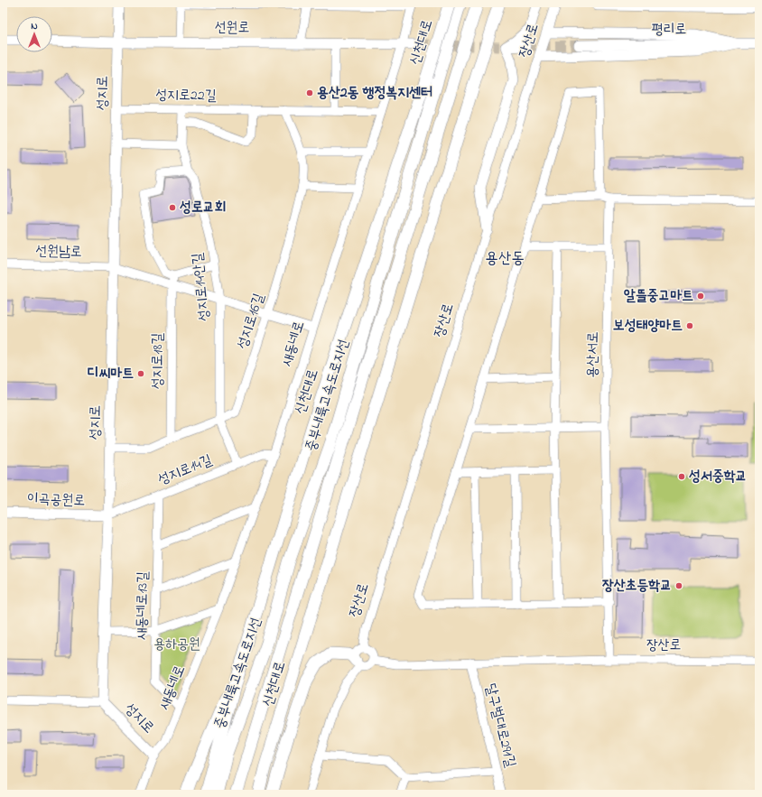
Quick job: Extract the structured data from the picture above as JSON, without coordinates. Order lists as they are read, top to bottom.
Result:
{
  "streets": {
    "highway": ["신천대로", "중부내륙고속도로지선"],
    "main road": [
      "선원로",
      "평리로",
      "장산로",
      "성지로",
      "이곡공원로"
    ],
    "street": [
      "성지로22길",
      "선원남로",
      "성지로14안길",
      "성지로16길",
      "새동네로",
      "용산서로",
      "성지로18길",
      "성지로14길",
      "새동네로13길",
      "달구벌대로291길"
    ]
  },
  "crossings": [
    ["선원로", "성지로"],
    ["선원로", "새동네로"],
    ["장산로", "용산서로"],
    ["장산로", "달구벌대로291길"],
    ["성지로", "성지로22길"],
    ["성지로", "선원남로"],
    ["성지로", "성지로16길"],
    ["성지로", "새동네로"],
    ["성지로", "성지로14길"],
    ["성지로", "이곡공원로"],
    ["성지로22길", "성지로14안길"],
    ["성지로22길", "성지로16길"],
    ["성지로22길", "새동네로"],
    ["성지로14안길", "성지로16길"],
    ["성지로14안길", "성지로14길"],
    ["성지로16길", "성지로18길"],
    ["새동네로", "성지로14길"],
    ["새동네로", "새동네로13길"],
    ["성지로14길", "이곡공원로"],
    ["성지로14길", "새동네로13길"]
  ],
  "districts": ["용산동"],
  "parks": ["용하공원"],
  "places": [
    "용산2동 행정복지센터",
    "성로교회",
    "알뜰중고마트",
    "보성태양마트",
    "디씨마트",
    "성서중학교",
    "장산초등학교"
  ],
  "north": "top"
}
